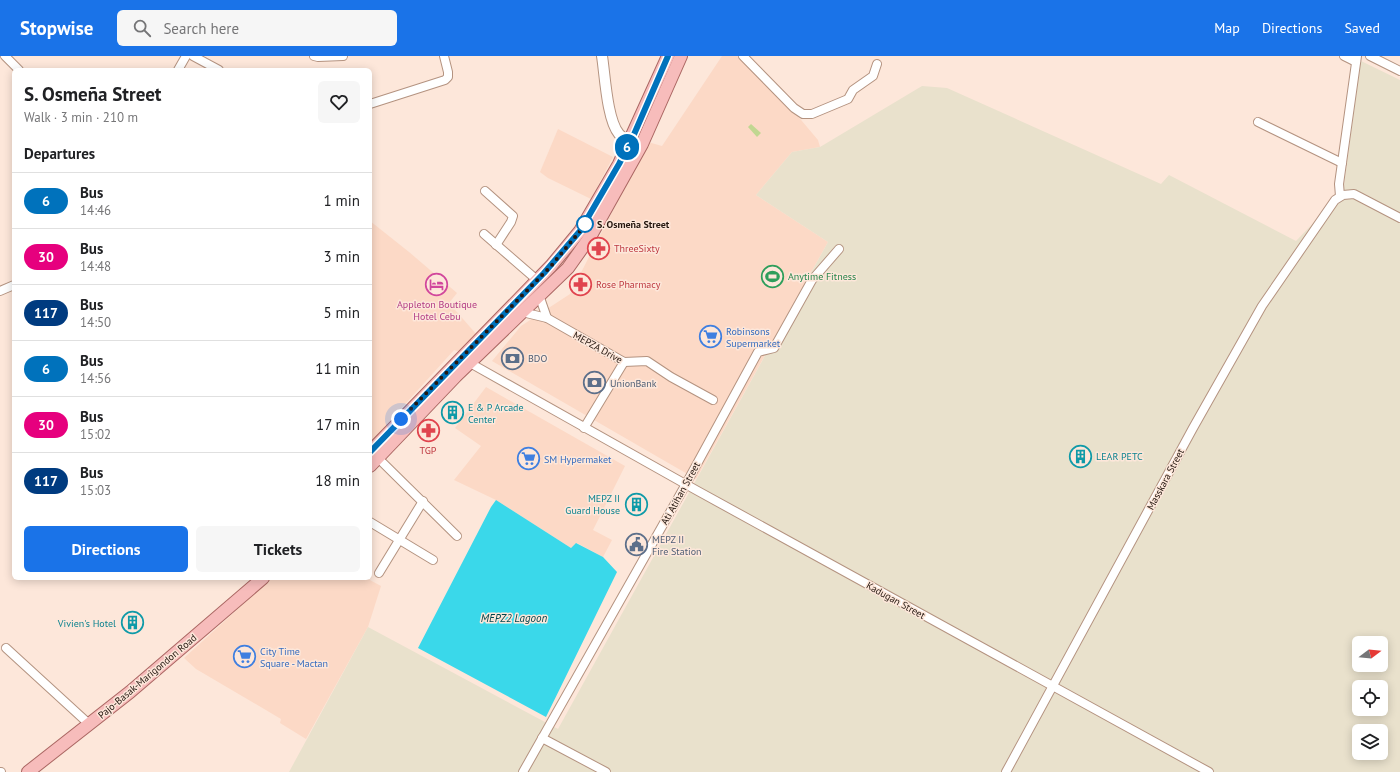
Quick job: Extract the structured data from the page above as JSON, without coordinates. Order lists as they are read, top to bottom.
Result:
{
  "streets": {
    "main road": ["Pajo-Basak-Marigondon Road"],
    "street": [
      "MEPZA Drive",
      "Masskara Street",
      "Ati Atihan Street",
      "Kadugan Street"
    ]
  },
  "crossings": [
    ["Masskara Street", "Kadugan Street"],
    ["Ati Atihan Street", "Kadugan Street"]
  ],
  "water": ["MEPZ2 Lagoon"],
  "places": {
    "other": ["S. Osmeña Street"],
    "pharmacy": ["ThreeSixty", "Rose Pharmacy", "TGP"],
    "sports": ["Anytime Fitness"],
    "hotel": ["Appleton Boutique Hotel Cebu"],
    "supermarket": ["Robinsons Supermarket", "SM Hypermaket", "City Time Square - Mactan"],
    "bank": ["BDO", "UnionBank"],
    "building": [
      "E & P Arcade Center",
      "LEAR PETC",
      "MEPZ II Guard House",
      "Vivien's Hotel"
    ],
    "public building": ["MEPZ II Fire Station"]
  },
  "lines": ["bus line 6"],
  "north": "right",
  "page": {
    "header": "Stopwise",
    "search": "Search here",
    "nav": ["Map", "Directions", "Saved"],
    "on_map": "6",
    "heading": [
      ["S. Osmeña Street", "Walk · 3 min · 210 m"],
      "Departures"
    ],
    "list": [
      {
        "mark": "6",
        "name": "Bus",
        "note": "14:46",
        "value": "1 min"
      },
      {
        "mark": "30",
        "name": "Bus",
        "note": "14:48",
        "value": "3 min"
      },
      {
        "mark": "117",
        "name": "Bus",
        "note": "14:50",
        "value": "5 min"
      },
      {
        "mark": "6",
        "name": "Bus",
        "note": "14:56",
        "value": "11 min"
      },
      {
        "mark": "30",
        "name": "Bus",
        "note": "15:02",
        "value": "17 min"
      },
      {
        "mark": "117",
        "name": "Bus",
        "note": "15:03",
        "value": "18 min"
      }
    ],
    "buttons": ["Directions", "Tickets"]
  }
}
